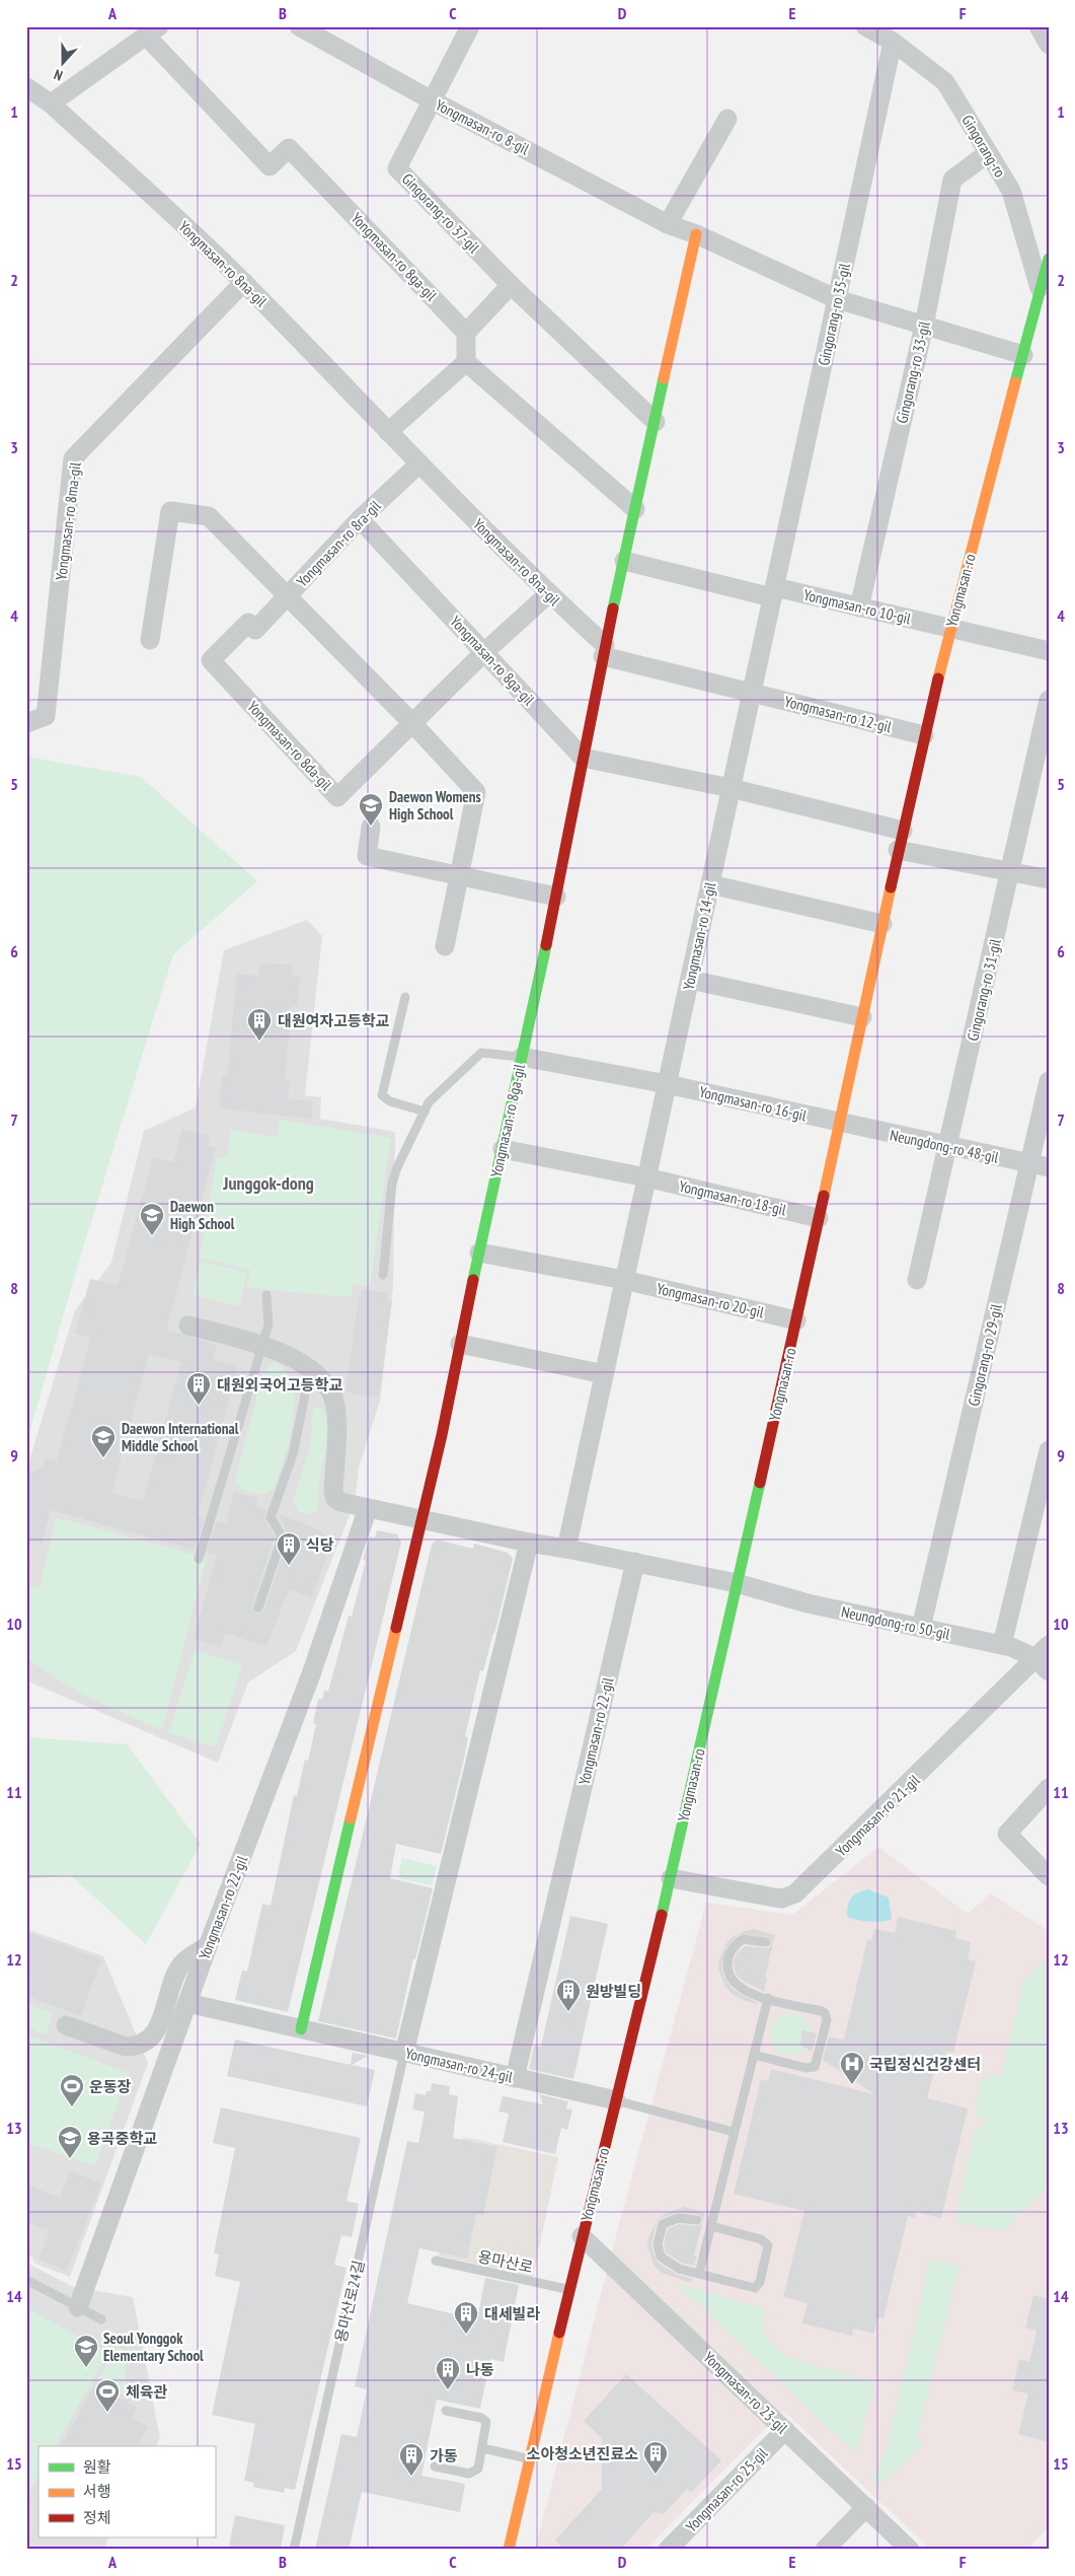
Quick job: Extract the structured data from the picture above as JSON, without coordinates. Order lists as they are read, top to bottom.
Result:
{
  "streets": {
    "main road": ["Yongmasan-ro 8ga-gil", "Yongmasan-ro"],
    "street": [
      "Yongmasan-ro 8-gil",
      "Gingorang-ro",
      "Gingorang-ro 37-gil",
      "Yongmasan-ro 8na-gil",
      "Gingorang-ro 35-gil",
      "Gingorang-ro 33-gil",
      "Yongmasan-ro 8ma-gil",
      "Yongmasan-ro 8ra-gil",
      "Yongmasan-ro 10-gil",
      "Yongmasan-ro 12-gil",
      "Yongmasan-ro 8da-gil",
      "Yongmasan-ro 14-gil",
      "Gingorang-ro 31-gil",
      "Yongmasan-ro 16-gil",
      "Neungdong-ro 48-gil",
      "Yongmasan-ro 18-gil",
      "Yongmasan-ro 20-gil",
      "Gingorang-ro 29-gil",
      "Neungdong-ro 50-gil",
      "Yongmasan-ro 22-gil",
      "Yongmasan-ro 21-gil",
      "Yongmasan-ro 24-gil",
      "Yongmasan-ro 23-gil",
      "Yongmasan-ro 25-gil"
    ],
    "lane": ["용마산로", "용마산로24길"]
  },
  "crossings": [
    ["Yongmasan-ro 8-gil", "Gingorang-ro 37-gil"],
    ["Yongmasan-ro 8-gil", "Yongmasan-ro 8ga-gil"],
    ["Yongmasan-ro 8-gil", "Gingorang-ro 35-gil"],
    ["Yongmasan-ro 8-gil", "Gingorang-ro 33-gil"],
    ["Yongmasan-ro 8-gil", "Yongmasan-ro"],
    ["Gingorang-ro", "Gingorang-ro 35-gil"],
    ["Gingorang-ro", "Gingorang-ro 33-gil"],
    ["Gingorang-ro", "Yongmasan-ro"],
    ["Gingorang-ro 37-gil", "Yongmasan-ro 8ga-gil"],
    ["Yongmasan-ro 8ga-gil", "Yongmasan-ro 8na-gil"],
    ["Yongmasan-ro 8ga-gil", "Yongmasan-ro 8ra-gil"],
    ["Yongmasan-ro 8ga-gil", "Yongmasan-ro 10-gil"],
    ["Yongmasan-ro 8ga-gil", "Yongmasan-ro 12-gil"],
    ["Yongmasan-ro 8ga-gil", "Yongmasan-ro 8da-gil"],
    ["Yongmasan-ro 8ga-gil", "Yongmasan-ro 16-gil"],
    ["Yongmasan-ro 8ga-gil", "Yongmasan-ro 18-gil"],
    ["Yongmasan-ro 8ga-gil", "Yongmasan-ro 20-gil"],
    ["Yongmasan-ro 8na-gil", "Yongmasan-ro 8ma-gil"],
    ["Yongmasan-ro 8na-gil", "Yongmasan-ro 8ra-gil"],
    ["Yongmasan-ro 8na-gil", "Yongmasan-ro 12-gil"],
    ["Yongmasan-ro 8na-gil", "Yongmasan-ro 8da-gil"],
    ["Gingorang-ro 35-gil", "Yongmasan-ro 10-gil"],
    ["Gingorang-ro 33-gil", "Yongmasan-ro 10-gil"],
    ["Yongmasan-ro 8ra-gil", "Yongmasan-ro 8da-gil"],
    ["Yongmasan-ro", "Yongmasan-ro 10-gil"],
    ["Yongmasan-ro", "Yongmasan-ro 12-gil"],
    ["Yongmasan-ro", "Yongmasan-ro 16-gil"],
    ["Yongmasan-ro", "Neungdong-ro 48-gil"],
    ["Yongmasan-ro", "Yongmasan-ro 18-gil"],
    ["Yongmasan-ro", "Yongmasan-ro 20-gil"],
    ["Yongmasan-ro", "Neungdong-ro 50-gil"],
    ["Yongmasan-ro", "Yongmasan-ro 21-gil"],
    ["Yongmasan-ro", "Yongmasan-ro 24-gil"],
    ["Yongmasan-ro", "용마산로"],
    ["Yongmasan-ro", "Yongmasan-ro 23-gil"],
    ["Yongmasan-ro 14-gil", "Yongmasan-ro 16-gil"],
    ["Gingorang-ro 31-gil", "Neungdong-ro 48-gil"],
    ["Yongmasan-ro 16-gil", "Neungdong-ro 48-gil"],
    ["Neungdong-ro 48-gil", "Gingorang-ro 29-gil"],
    ["Gingorang-ro 29-gil", "Neungdong-ro 50-gil"],
    ["Neungdong-ro 50-gil", "Yongmasan-ro 21-gil"],
    ["Yongmasan-ro 22-gil", "Yongmasan-ro 24-gil"],
    ["Yongmasan-ro 24-gil", "용마산로24길"],
    ["Yongmasan-ro 23-gil", "Yongmasan-ro 25-gil"]
  ],
  "districts": ["Junggok-dong"],
  "places": {
    "school or university": [
      "Daewon Womens High School",
      "Daewon High School",
      "Daewon International Middle School",
      "용곡중학교",
      "Seoul Yonggok Elementary School"
    ],
    "building": [
      "대원여자고등학교",
      "대원외국어고등학교",
      "식당",
      "원방빌딩",
      "대세빌라",
      "나동",
      "소아청소년진료소",
      "가동"
    ],
    "hospital": ["국립정신건강센터"],
    "sports": ["운동장", "체육관"]
  },
  "legend": ["원활", "서행", "정체"],
  "north": "bottom",
  "grid": {
    "columns": [
      "A",
      "B",
      "C",
      "D",
      "E",
      "F"
    ],
    "rows": [
      "1",
      "2",
      "3",
      "4",
      "5",
      "6",
      "7",
      "8",
      "9",
      "10",
      "11",
      "12",
      "13",
      "14",
      "15"
    ]
  }
}
